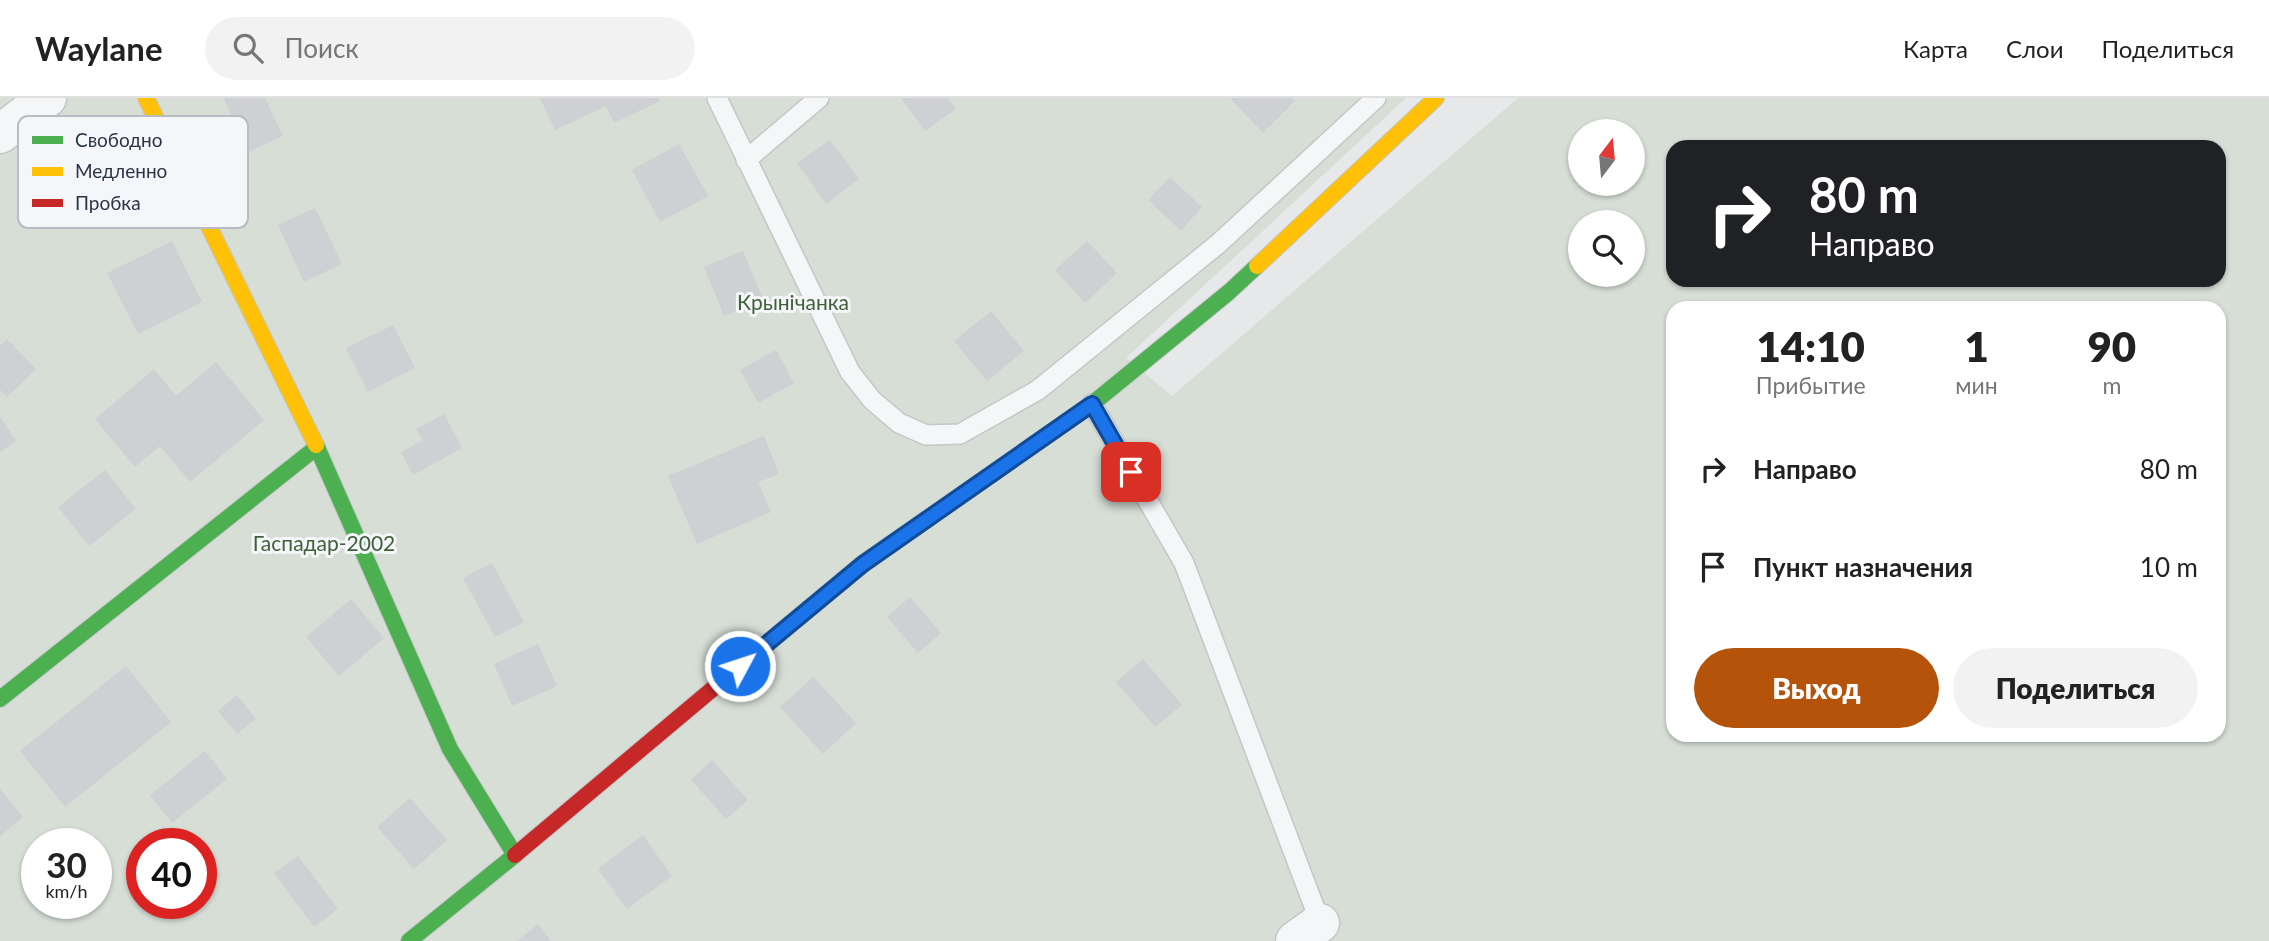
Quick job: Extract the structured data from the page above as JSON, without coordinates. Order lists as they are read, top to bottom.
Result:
{
  "parks": ["Крынічанка", "Гаспадар-2002"],
  "legend": ["Свободно", "Медленно", "Пробка"],
  "north": "top",
  "page": {
    "header": "Waylane",
    "search": "Поиск",
    "nav": ["Карта", "Слои", "Поделиться"],
    "turn": ["80 m", "Направо"],
    "eta": [
      "14:10",
      "Прибытие",
      "1",
      "мин",
      "90",
      "m"
    ],
    "list": [
      {
        "name": "Направо",
        "value": "80 m"
      },
      {
        "name": "Пункт назначения",
        "value": "10 m"
      }
    ],
    "buttons": ["Выход", "Поделиться"],
    "speed": "30 km/h",
    "limit": "40"
  }
}
